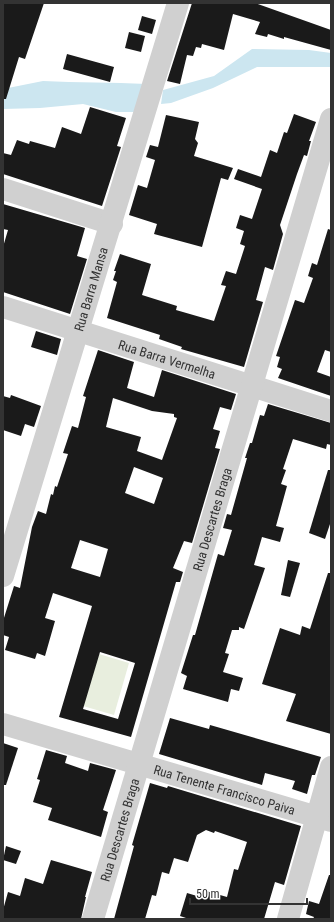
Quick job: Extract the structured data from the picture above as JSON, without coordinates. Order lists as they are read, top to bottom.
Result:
{
  "streets": {
    "street": [
      "Rua Barra Mansa",
      "Rua Barra Vermelha",
      "Rua Descartes Braga",
      "Rua Tenente Francisco Paiva"
    ]
  },
  "crossings": [
    ["Rua Barra Mansa", "Rua Barra Vermelha"],
    ["Rua Barra Vermelha", "Rua Descartes Braga"],
    ["Rua Descartes Braga", "Rua Tenente Francisco Paiva"]
  ],
  "scale_bar": "50 m"
}
